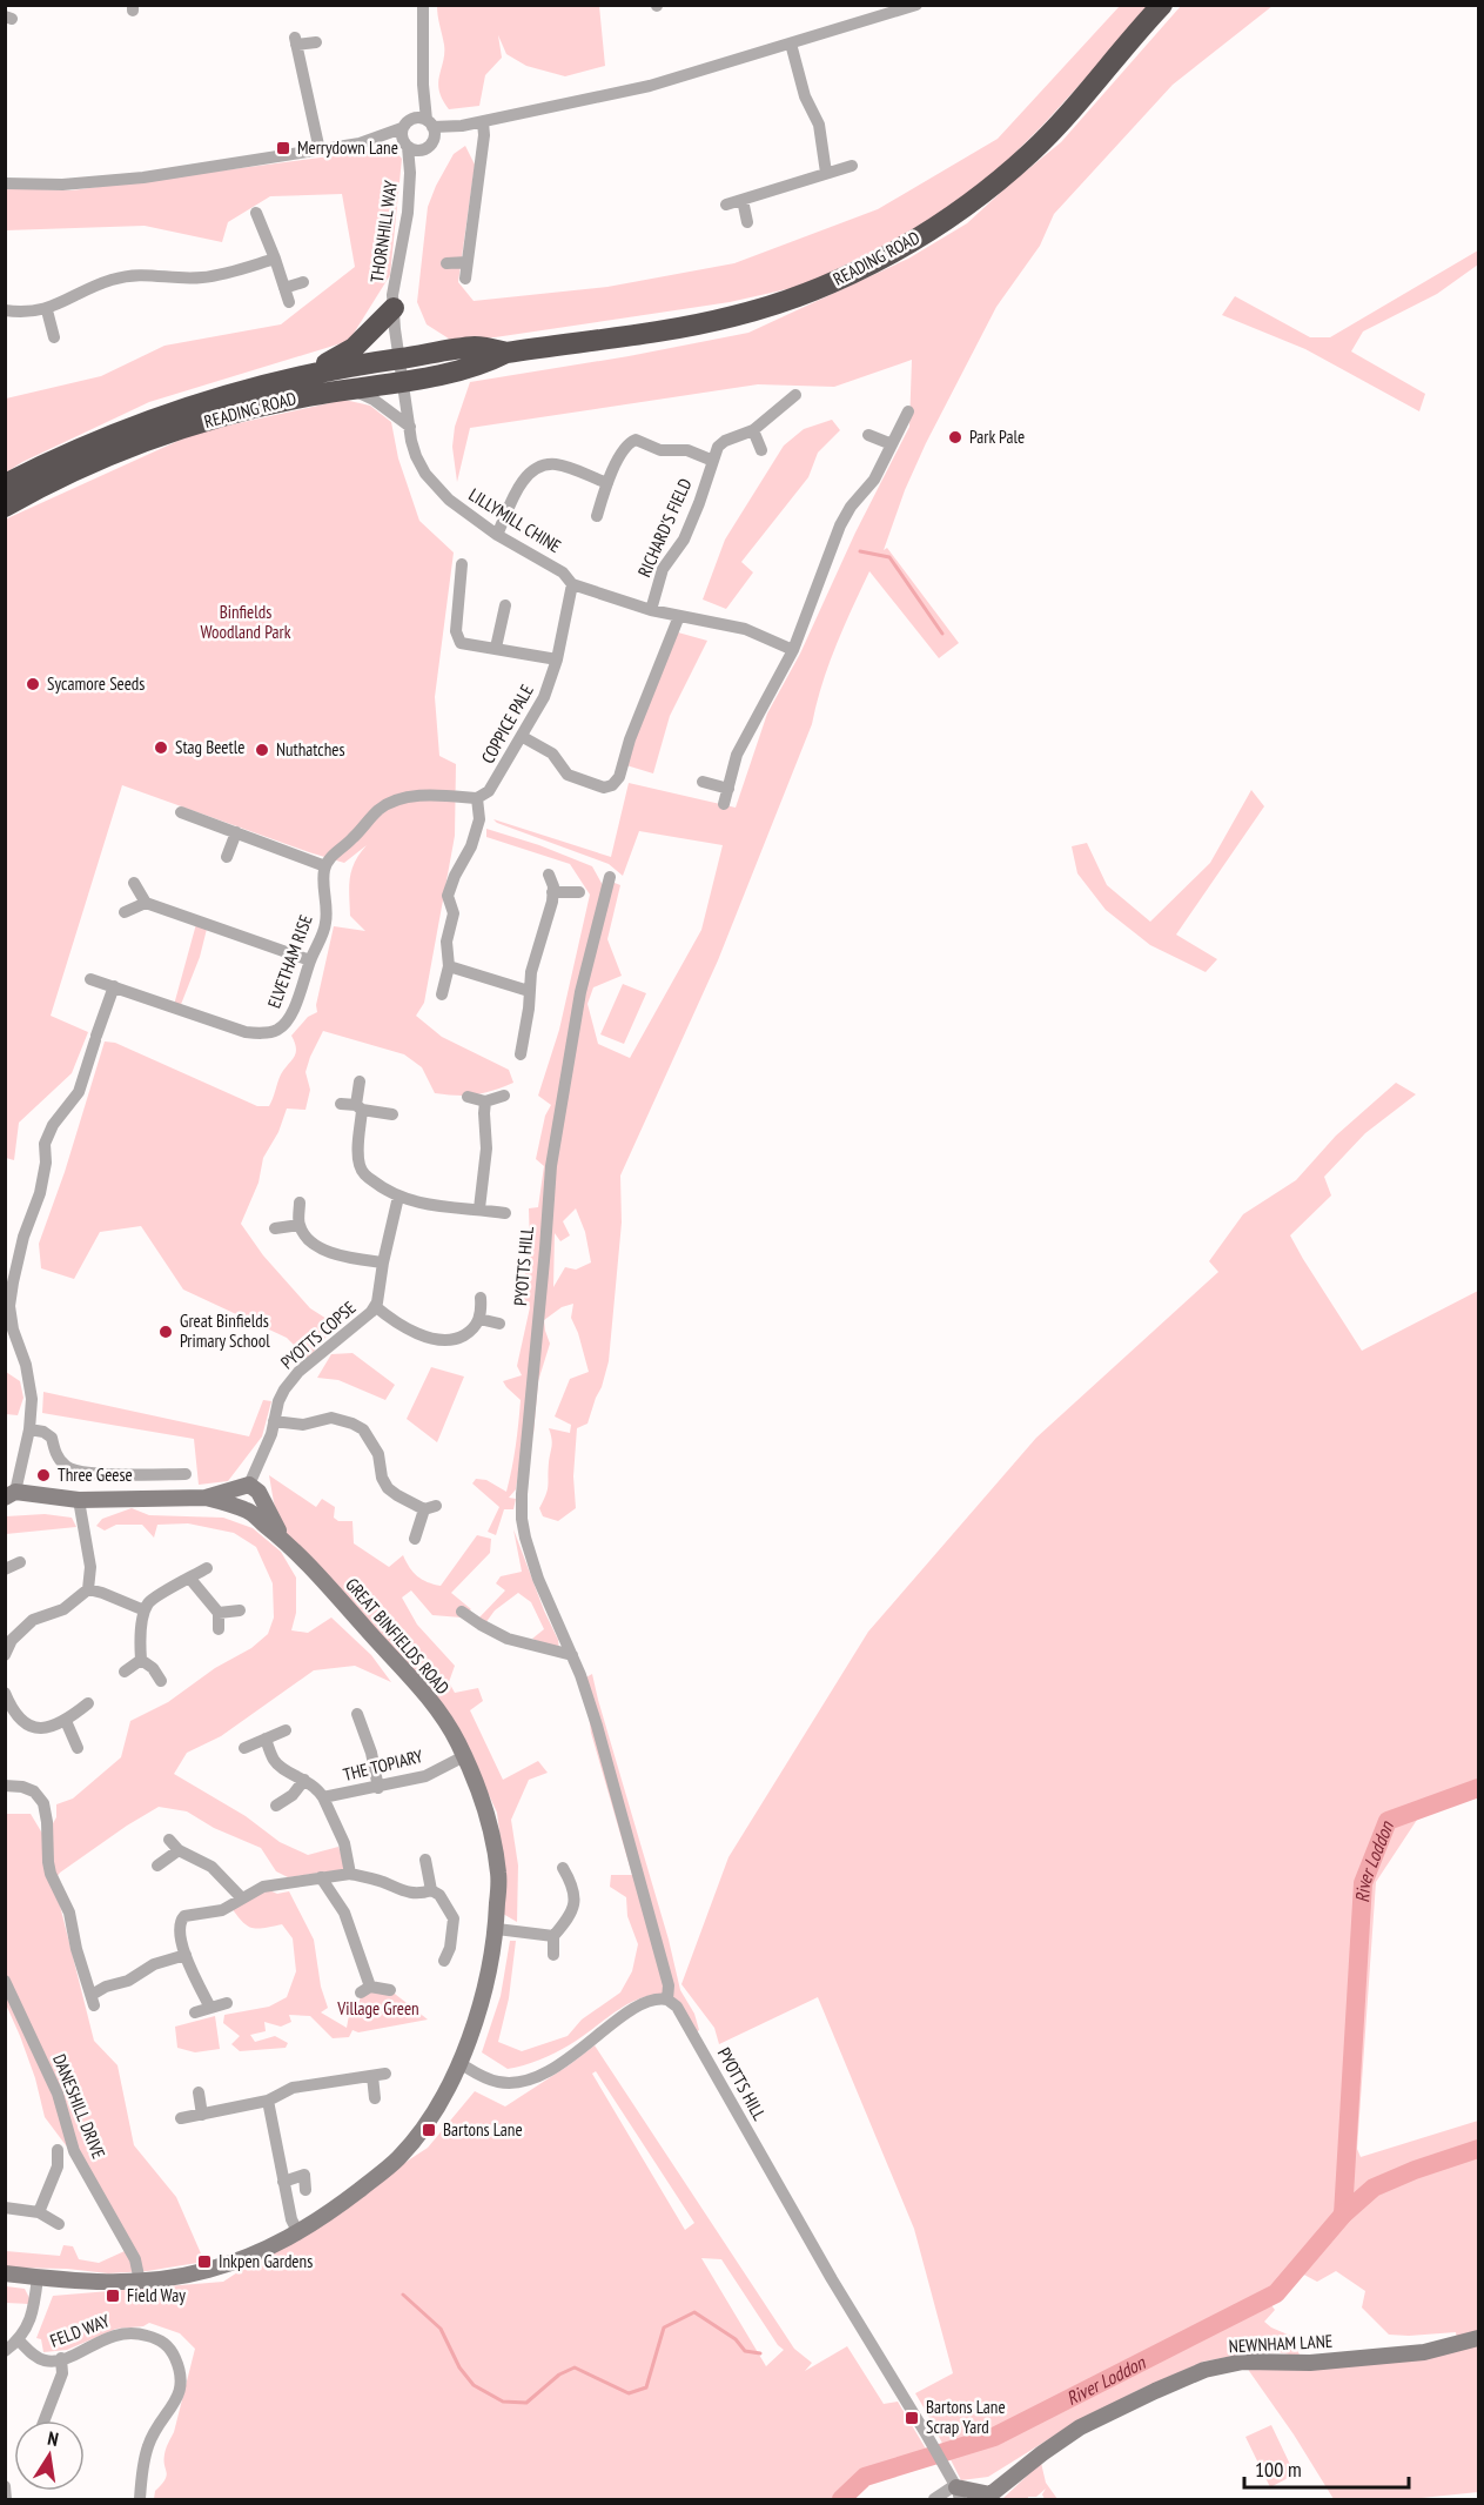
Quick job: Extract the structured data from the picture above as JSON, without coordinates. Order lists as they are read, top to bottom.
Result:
{
  "streets": {
    "highway": ["READING ROAD"],
    "street": [
      "THORNHILL WAY",
      "LILLYMILL CHINE",
      "RICHARD'S FIELD",
      "COPPICE PALE",
      "ELVETHAM RISE",
      "PYOTTS HILL",
      "PYOTTS COPSE",
      "GREAT BINFIELDS ROAD",
      "THE TOPIARY",
      "DANESHILL DRIVE",
      "FELD WAY",
      "NEWNHAM LANE"
    ]
  },
  "crossings": [
    ["THORNHILL WAY", "READING ROAD"],
    ["THORNHILL WAY", "LILLYMILL CHINE"],
    ["READING ROAD", "LILLYMILL CHINE"],
    ["LILLYMILL CHINE", "RICHARD'S FIELD"],
    ["LILLYMILL CHINE", "COPPICE PALE"],
    ["PYOTTS HILL", "NEWNHAM LANE"],
    ["PYOTTS COPSE", "GREAT BINFIELDS ROAD"],
    ["GREAT BINFIELDS ROAD", "THE TOPIARY"],
    ["GREAT BINFIELDS ROAD", "DANESHILL DRIVE"],
    ["GREAT BINFIELDS ROAD", "FELD WAY"]
  ],
  "water": ["River Loddon"],
  "parks": ["Binfields Woodland Park", "Village Green"],
  "places": {
    "transit": [
      "Merrydown Lane",
      "Bartons Lane",
      "Inkpen Gardens",
      "Field Way",
      "Bartons Lane Scrap Yard"
    ],
    "other": [
      "Park Pale",
      "Sycamore Seeds",
      "Stag Beetle",
      "Nuthatches",
      "Great Binfields Primary School",
      "Three Geese"
    ]
  },
  "scale_bar": "100 m",
  "north": "top"
}
